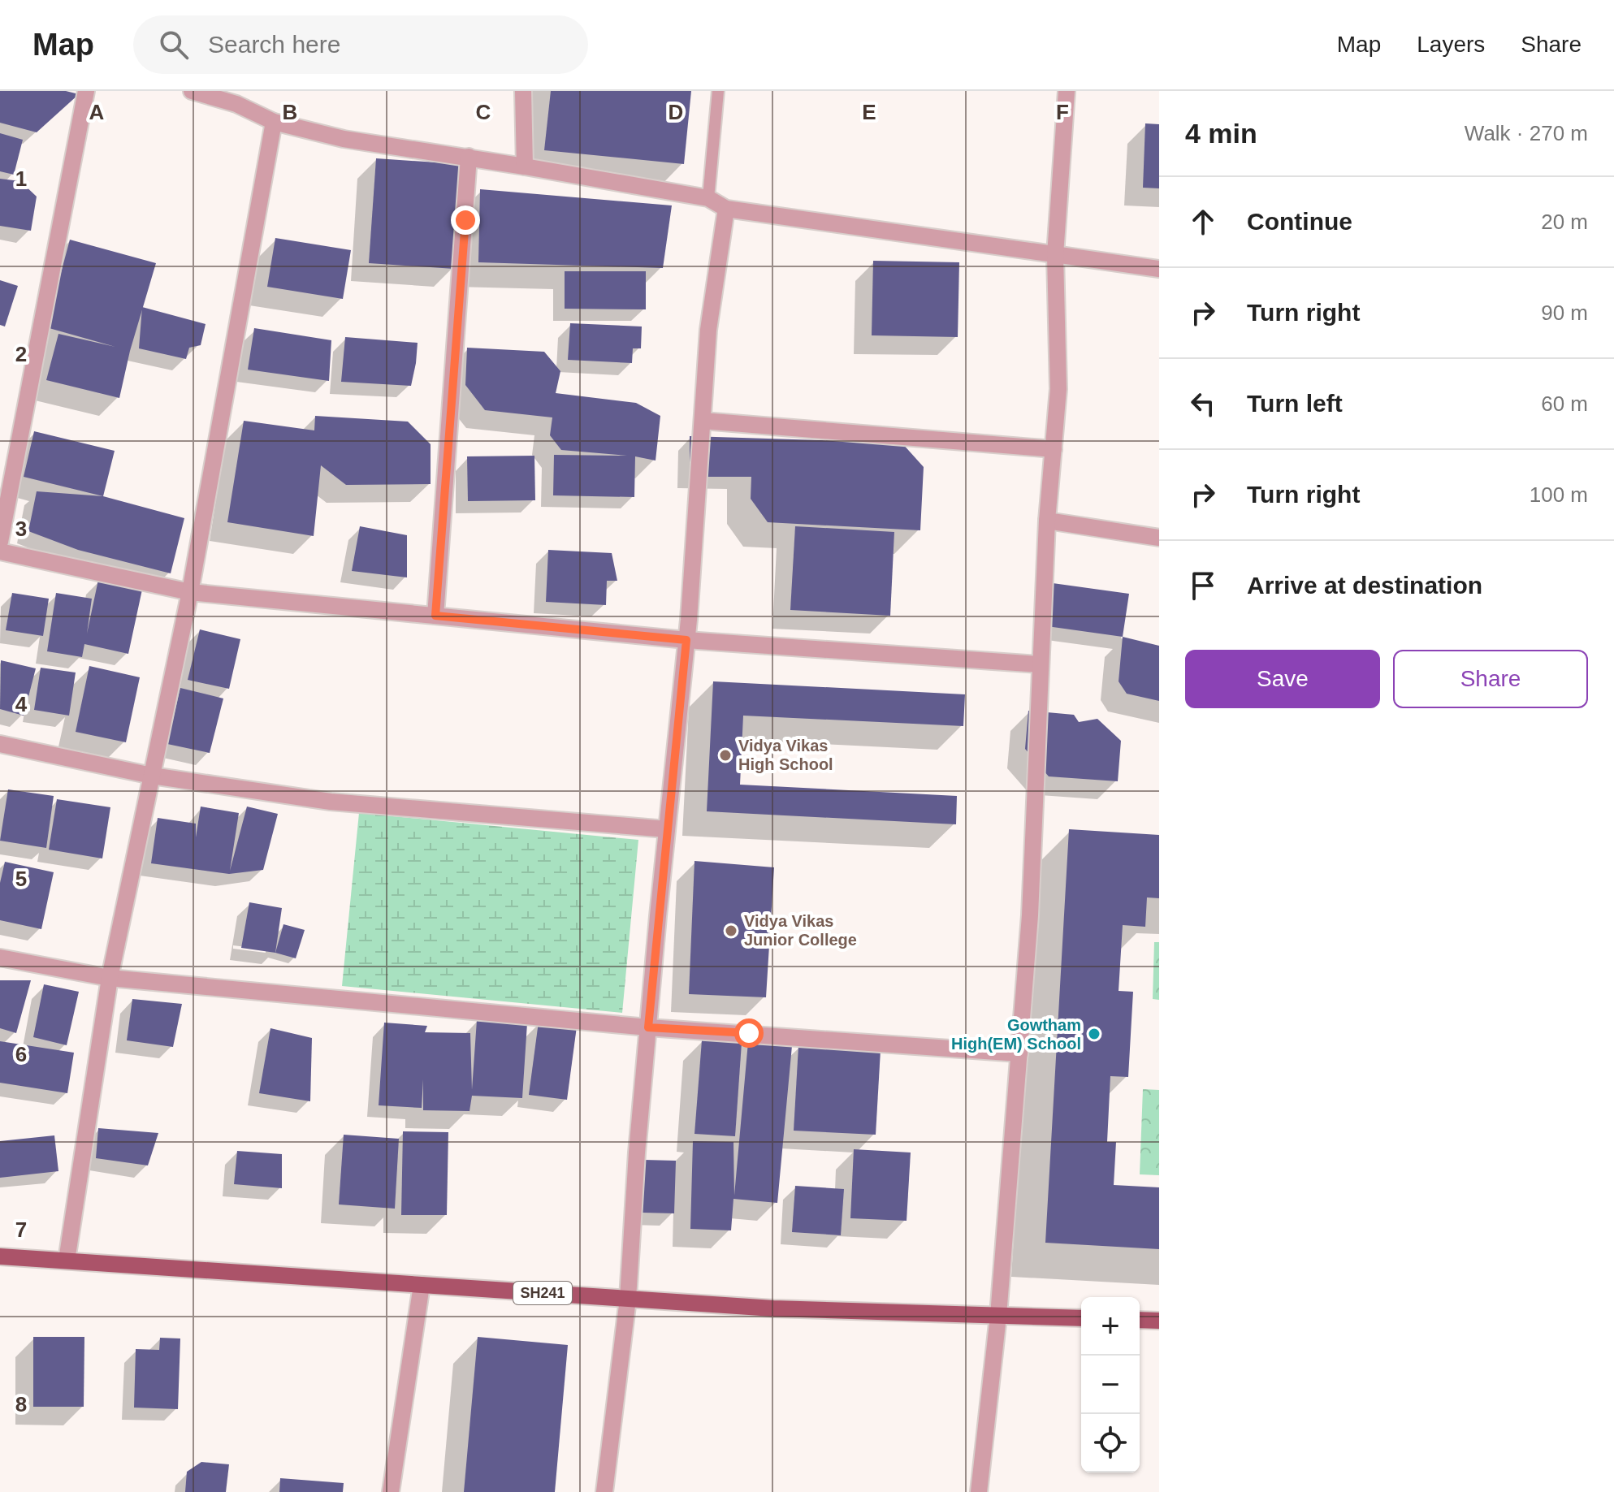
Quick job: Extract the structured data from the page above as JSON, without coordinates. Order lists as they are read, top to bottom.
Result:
{
  "streets": {
    "main road": ["SH241"]
  },
  "places": ["Vidya Vikas High School", "Vidya Vikas Junior College", "Gowtham High(EM) School"],
  "page": {
    "header": "Map",
    "search": "Search here",
    "nav": ["Map", "Layers", "Share"],
    "heading": ["4 min", "Walk · 270 m"],
    "list": [
      ["Continue", "20 m"],
      ["Turn right", "90 m"],
      ["Turn left", "60 m"],
      ["Turn right", "100 m"],
      "Arrive at destination"
    ],
    "buttons": ["Save", "Share"],
    "map_buttons": ["+", "−"]
  },
  "grid": {
    "columns": [
      "A",
      "B",
      "C",
      "D",
      "E",
      "F"
    ],
    "rows": [
      "1",
      "2",
      "3",
      "4",
      "5",
      "6",
      "7",
      "8"
    ]
  }
}
